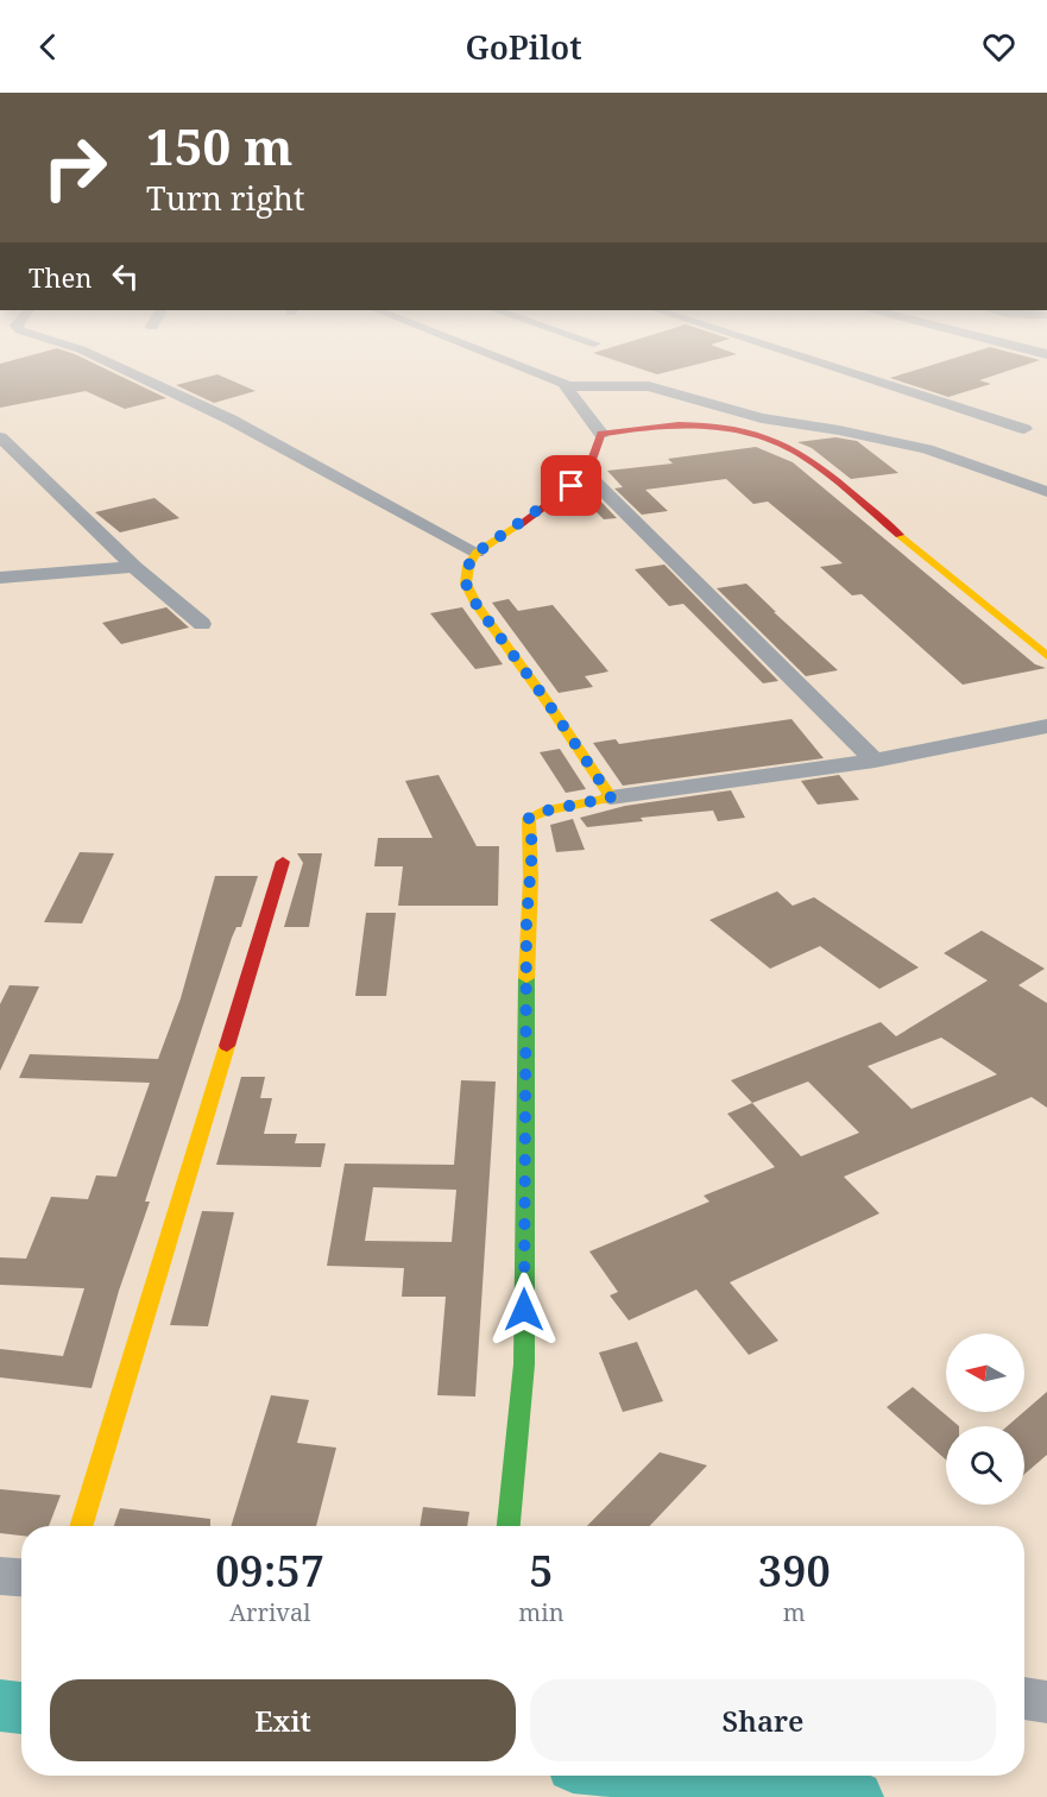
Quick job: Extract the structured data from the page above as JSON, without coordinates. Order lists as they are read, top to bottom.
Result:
{
  "north": "left",
  "page": {
    "header": "GoPilot",
    "turn": ["150 m", "Turn right"],
    "then": "Then",
    "eta": [
      "09:57",
      "Arrival",
      "5",
      "min",
      "390",
      "m"
    ],
    "buttons": ["Exit", "Share"]
  }
}
